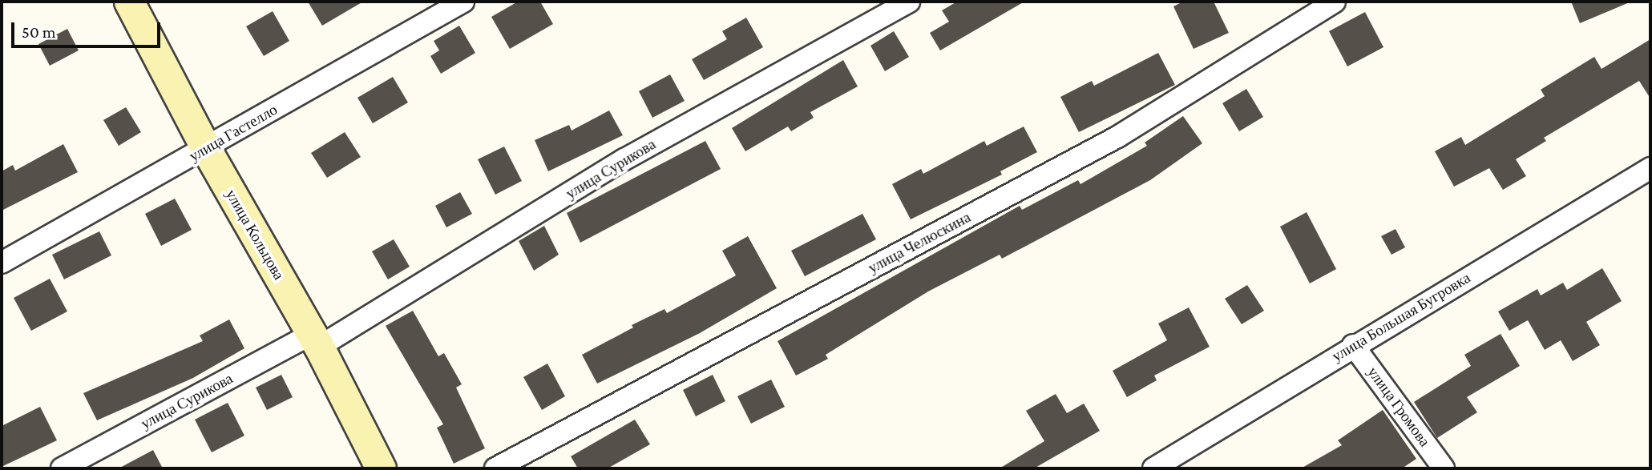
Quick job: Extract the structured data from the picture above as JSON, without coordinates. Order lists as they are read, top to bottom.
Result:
{
  "streets": {
    "street": [
      "улица Гастелло",
      "улица Сурикова",
      "улица Кольцова",
      "улица Челюскина",
      "улица Большая Бугровка",
      "улица Громова"
    ]
  },
  "crossings": [
    ["улица Гастелло", "улица Кольцова"],
    ["улица Сурикова", "улица Кольцова"],
    ["улица Большая Бугровка", "улица Громова"]
  ],
  "scale_bar": "50 m"
}
